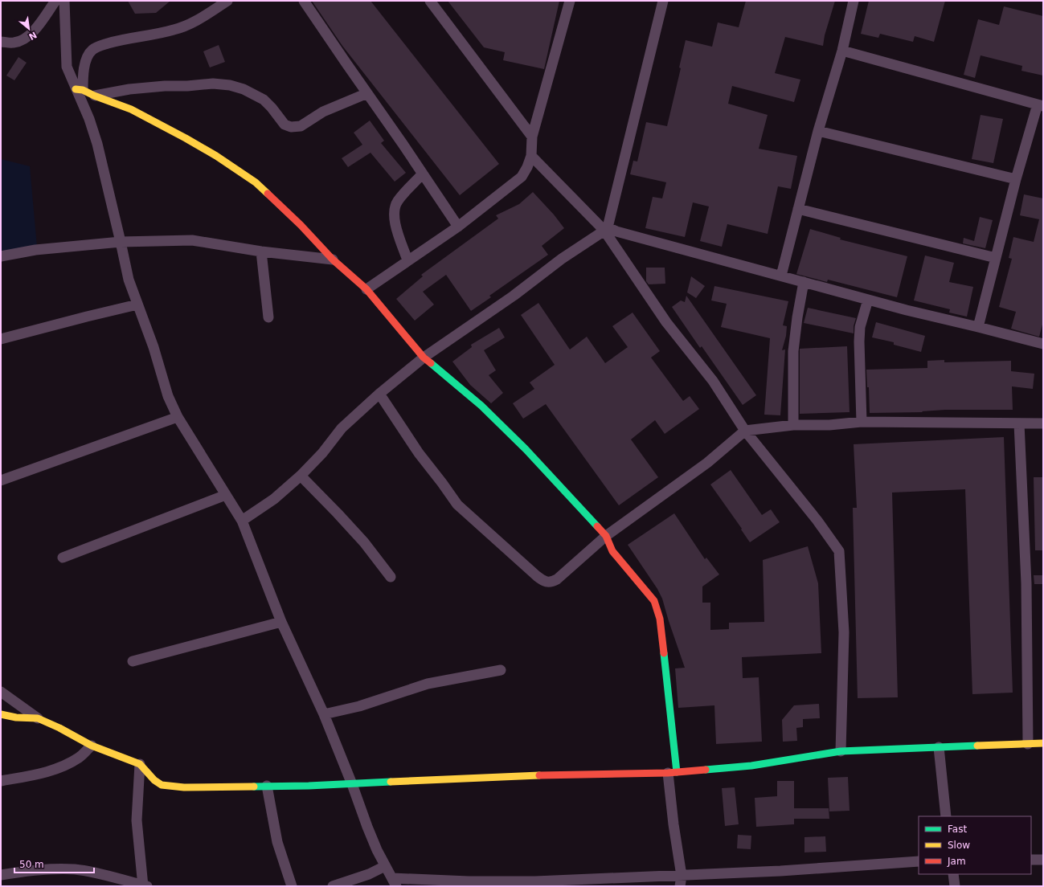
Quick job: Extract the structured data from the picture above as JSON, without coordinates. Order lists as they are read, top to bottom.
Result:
{
  "legend": ["Fast", "Slow", "Jam"],
  "scale_bar": "50 m",
  "north": "bottom right"
}
